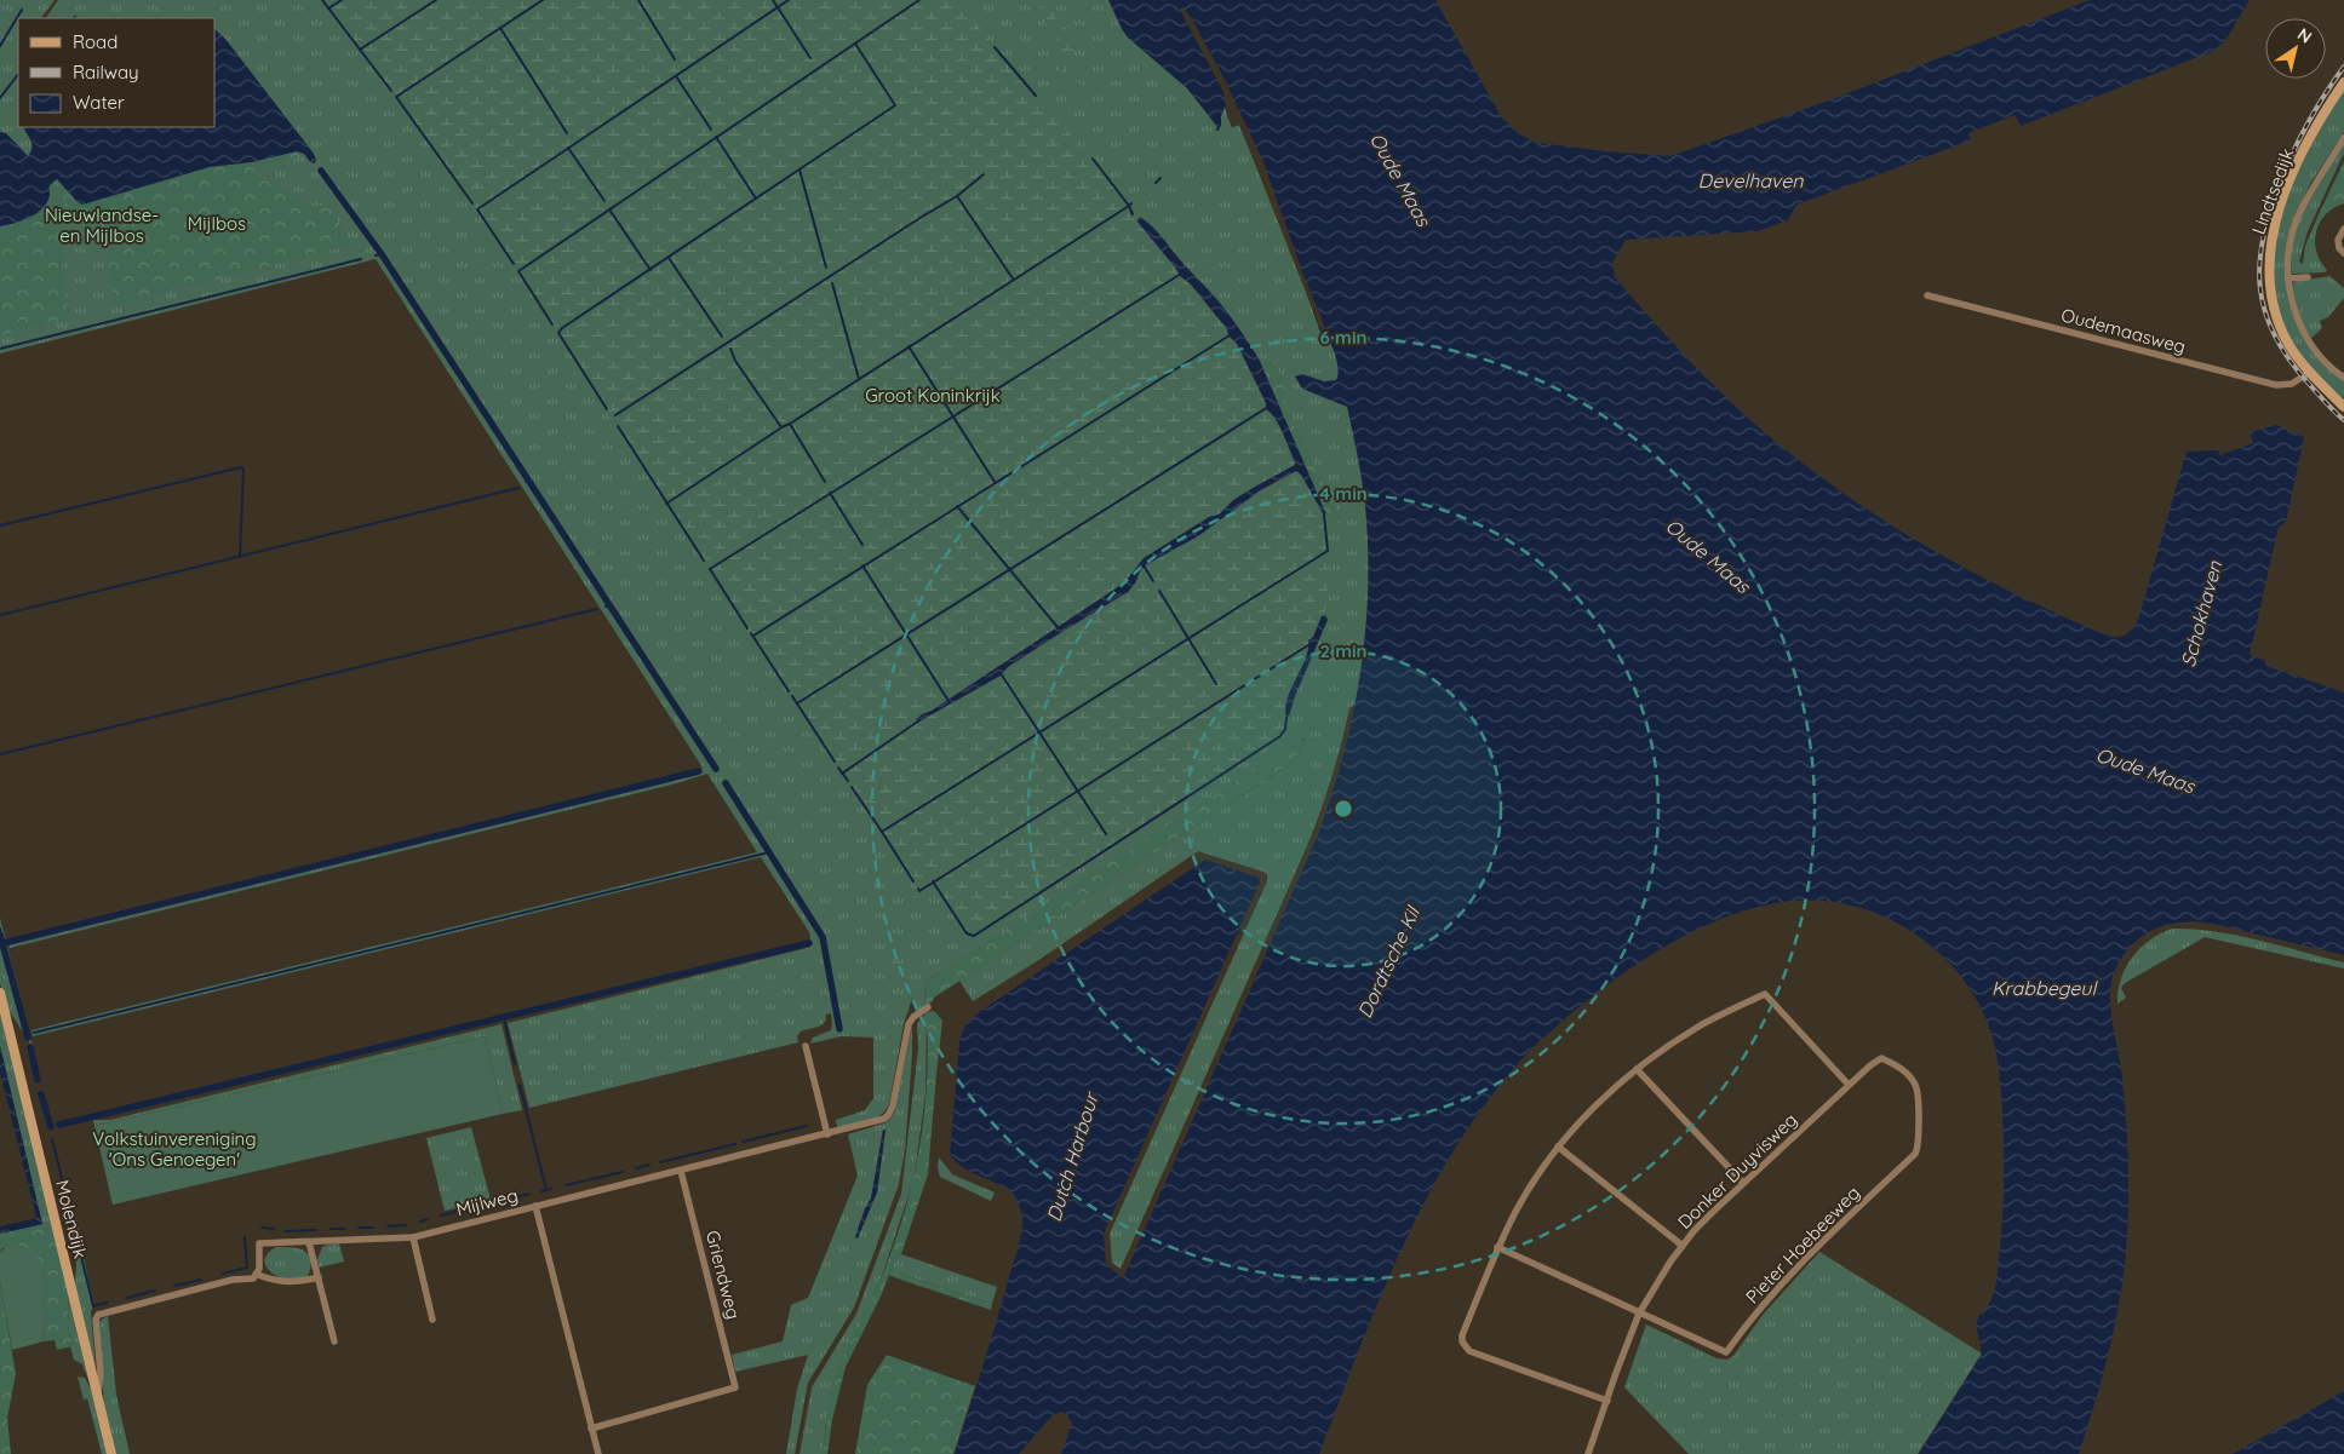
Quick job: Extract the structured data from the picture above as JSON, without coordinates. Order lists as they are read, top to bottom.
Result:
{
  "streets": {
    "street": [
      "Lindtsedijk",
      "Oudemaasweg",
      "Donker Duyvisweg",
      "Mijlweg",
      "Molendijk",
      "Pieter Hoebeeweg",
      "Griendweg"
    ]
  },
  "crossings": [
    ["Lindtsedijk", "Oudemaasweg"],
    ["Donker Duyvisweg", "Pieter Hoebeeweg"],
    ["Mijlweg", "Griendweg"]
  ],
  "water": [
    "Oude Maas",
    "Develhaven",
    "Schokhaven",
    "Dordtsche Kil",
    "Krabbegeul",
    "Dutch Harbour"
  ],
  "parks": [
    "Nieuwlandse- en Mijlbos",
    "Mijlbos",
    "Groot Koninkrijk",
    "Volkstuinvereniging 'Ons Genoegen'"
  ],
  "legend": ["Road", "Railway", "Water"],
  "north": "top right",
  "rings": ["6 min", "4 min", "2 min"]
}
